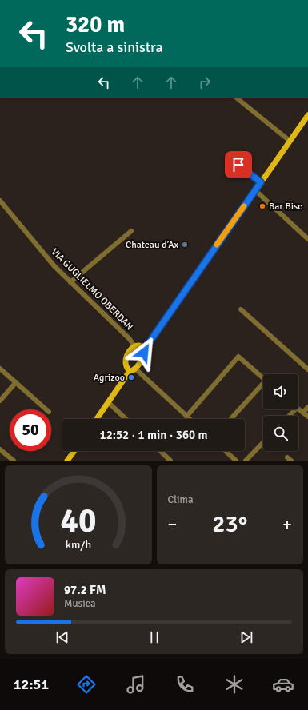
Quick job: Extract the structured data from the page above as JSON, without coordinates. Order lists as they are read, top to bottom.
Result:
{
  "streets": {
    "street": ["VIA GUGLIELMO OBERDAN"]
  },
  "places": ["Bar Bisc", "Chateau d’Ax", "Agrizoo"],
  "page": {
    "turn": ["320 m", "Svolta a sinistra"],
    "limit": "50",
    "trip": "12:52 · 1 min · 360 m",
    "tile": "Clima",
    "heat": ["−", "23°", "+"],
    "song": ["97.2 FM", "Musica"],
    "tabs": "12:51",
    "gauge": ["40", "km/h"]
  }
}
